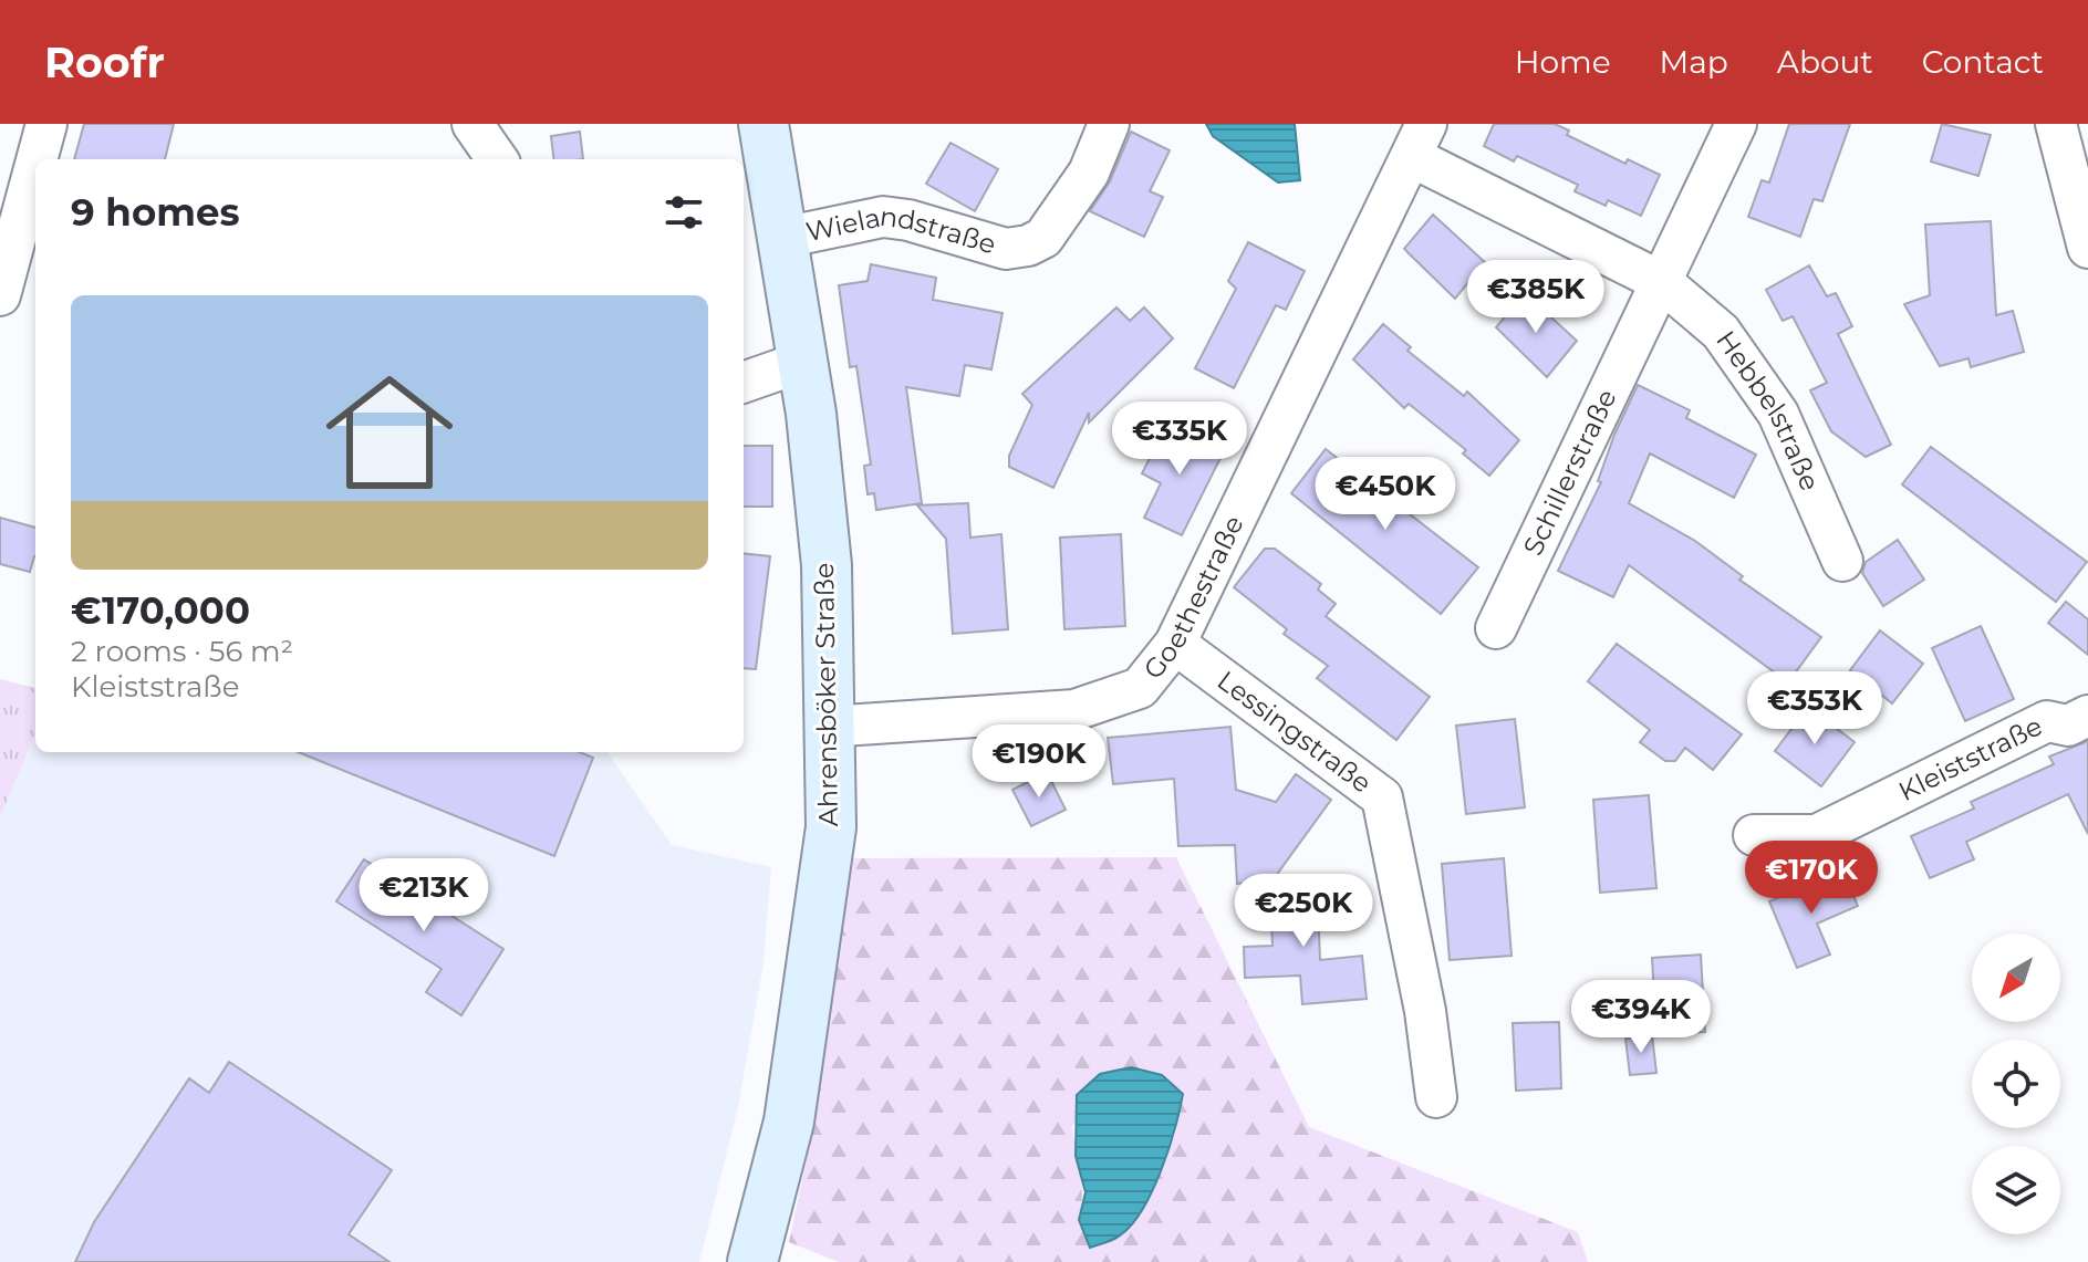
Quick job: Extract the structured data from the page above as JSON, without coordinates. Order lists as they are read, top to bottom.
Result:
{
  "streets": {
    "street": [
      "Wielandstraße",
      "Hebbelstraße",
      "Schillerstraße",
      "Goethestraße",
      "Ahrensböker Straße",
      "Lessingstraße",
      "Kleiststraße"
    ]
  },
  "crossings": [
    ["Wielandstraße", "Ahrensböker Straße"],
    ["Hebbelstraße", "Schillerstraße"],
    ["Hebbelstraße", "Goethestraße"],
    ["Goethestraße", "Ahrensböker Straße"],
    ["Goethestraße", "Lessingstraße"]
  ],
  "north": "bottom left",
  "page": {
    "header": "Roofr",
    "nav": [
      "Home",
      "Map",
      "About",
      "Contact"
    ],
    "heading": "9 homes",
    "price": [
      "€385K",
      "€335K",
      "€450K",
      "€353K",
      "€190K",
      "€170K",
      "€213K",
      "€250K",
      "€394K"
    ],
    "list": [
      {
        "name": "€170,000",
        "note": "2 rooms · 56 m² · Kleiststraße"
      }
    ]
  }
}
